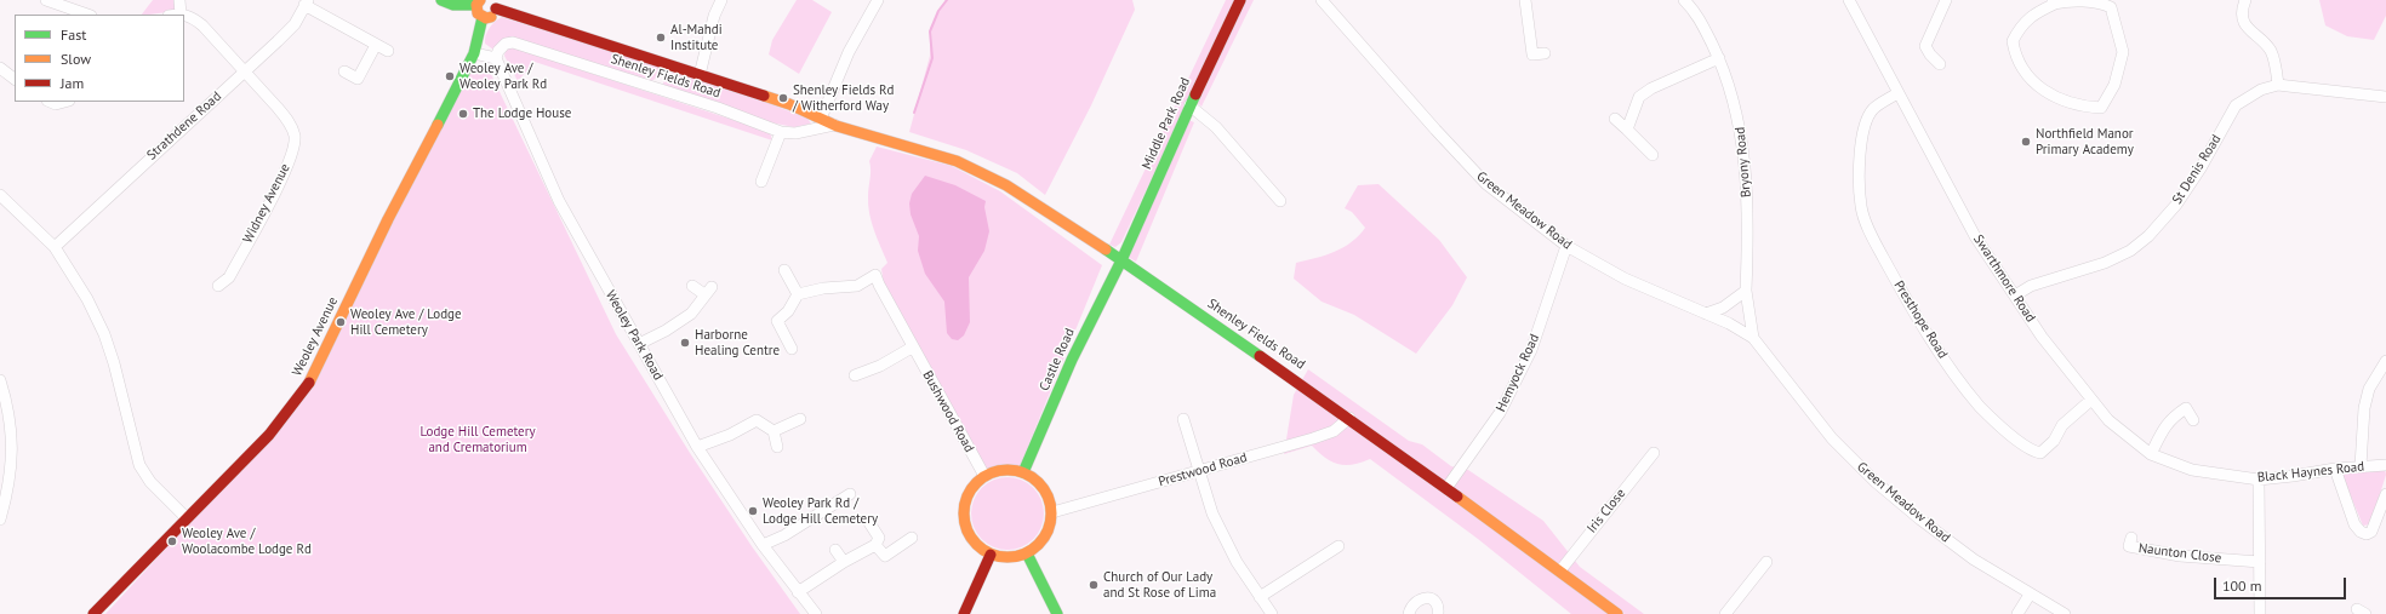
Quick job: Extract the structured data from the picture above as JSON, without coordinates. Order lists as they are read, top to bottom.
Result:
{
  "streets": {
    "street": [
      "Shenley Fields Road",
      "Middle Park Road",
      "Strathdene Road",
      "Bryony Road",
      "St Denis Road",
      "Widney Avenue",
      "Green Meadow Road",
      "Swarthmore Road",
      "Presthope Road",
      "Weoley Park Road",
      "Weoley Avenue",
      "Castle Road",
      "Hemyock Road",
      "Bushwood Road",
      "Prestwood Road",
      "Black Haynes Road",
      "Iris Close",
      "Naunton Close"
    ]
  },
  "crossings": [
    ["Shenley Fields Road", "Middle Park Road"],
    ["Shenley Fields Road", "Weoley Park Road"],
    ["Shenley Fields Road", "Castle Road"],
    ["Shenley Fields Road", "Hemyock Road"],
    ["Shenley Fields Road", "Prestwood Road"],
    ["Shenley Fields Road", "Iris Close"],
    ["Middle Park Road", "Castle Road"],
    ["Strathdene Road", "Widney Avenue"],
    ["Bryony Road", "Green Meadow Road"],
    ["St Denis Road", "Swarthmore Road"],
    ["Green Meadow Road", "Hemyock Road"],
    ["Swarthmore Road", "Presthope Road"],
    ["Swarthmore Road", "Black Haynes Road"],
    ["Castle Road", "Bushwood Road"],
    ["Castle Road", "Prestwood Road"],
    ["Bushwood Road", "Prestwood Road"]
  ],
  "parks": ["Lodge Hill Cemetery and Crematorium"],
  "places": [
    "Al-Mahdi Institute",
    "Weoley Ave / Weoley Park Rd",
    "Shenley Fields Rd / Witherford Way",
    "The Lodge House",
    "Northfield Manor Primary Academy",
    "Weoley Ave / Lodge Hill Cemetery",
    "Harborne Healing Centre",
    "Weoley Park Rd / Lodge Hill Cemetery",
    "Weoley Ave / Woolacombe Lodge Rd",
    "Church of Our Lady and St Rose of Lima"
  ],
  "legend": ["Fast", "Slow", "Jam"],
  "scale_bar": "100 m"
}
